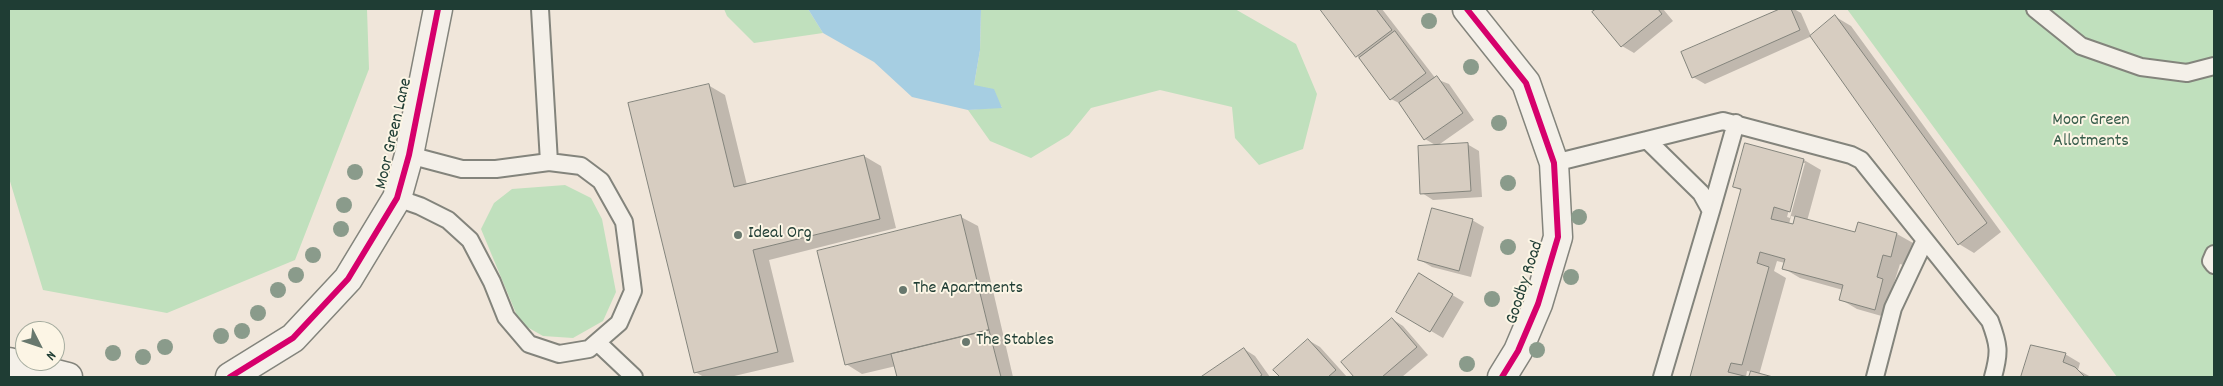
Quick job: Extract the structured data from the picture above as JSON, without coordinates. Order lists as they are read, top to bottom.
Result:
{
  "streets": {
    "street": ["Moor Green Lane", "Goodby Road"]
  },
  "parks": ["Moor Green Allotments"],
  "places": ["Ideal Org", "The Apartments", "The Stables"],
  "north": "bottom right"
}
